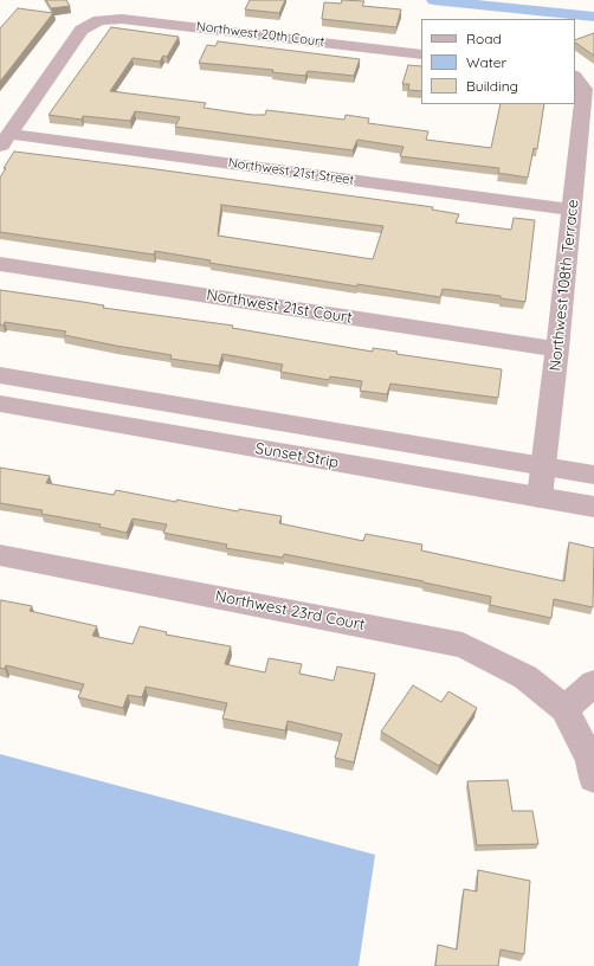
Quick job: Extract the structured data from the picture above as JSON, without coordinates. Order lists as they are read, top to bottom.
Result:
{
  "streets": {
    "street": [
      "Northwest 20th Court",
      "Northwest 21st Street",
      "Northwest 108th Terrace",
      "Northwest 21st Court",
      "Sunset Strip",
      "Northwest 23rd Court"
    ]
  },
  "crossings": [
    ["Northwest 20th Court", "Northwest 21st Street"],
    ["Northwest 21st Street", "Northwest 108th Terrace"],
    ["Northwest 108th Terrace", "Northwest 21st Court"],
    ["Northwest 108th Terrace", "Sunset Strip"]
  ],
  "legend": ["Road", "Water", "Building"]
}
